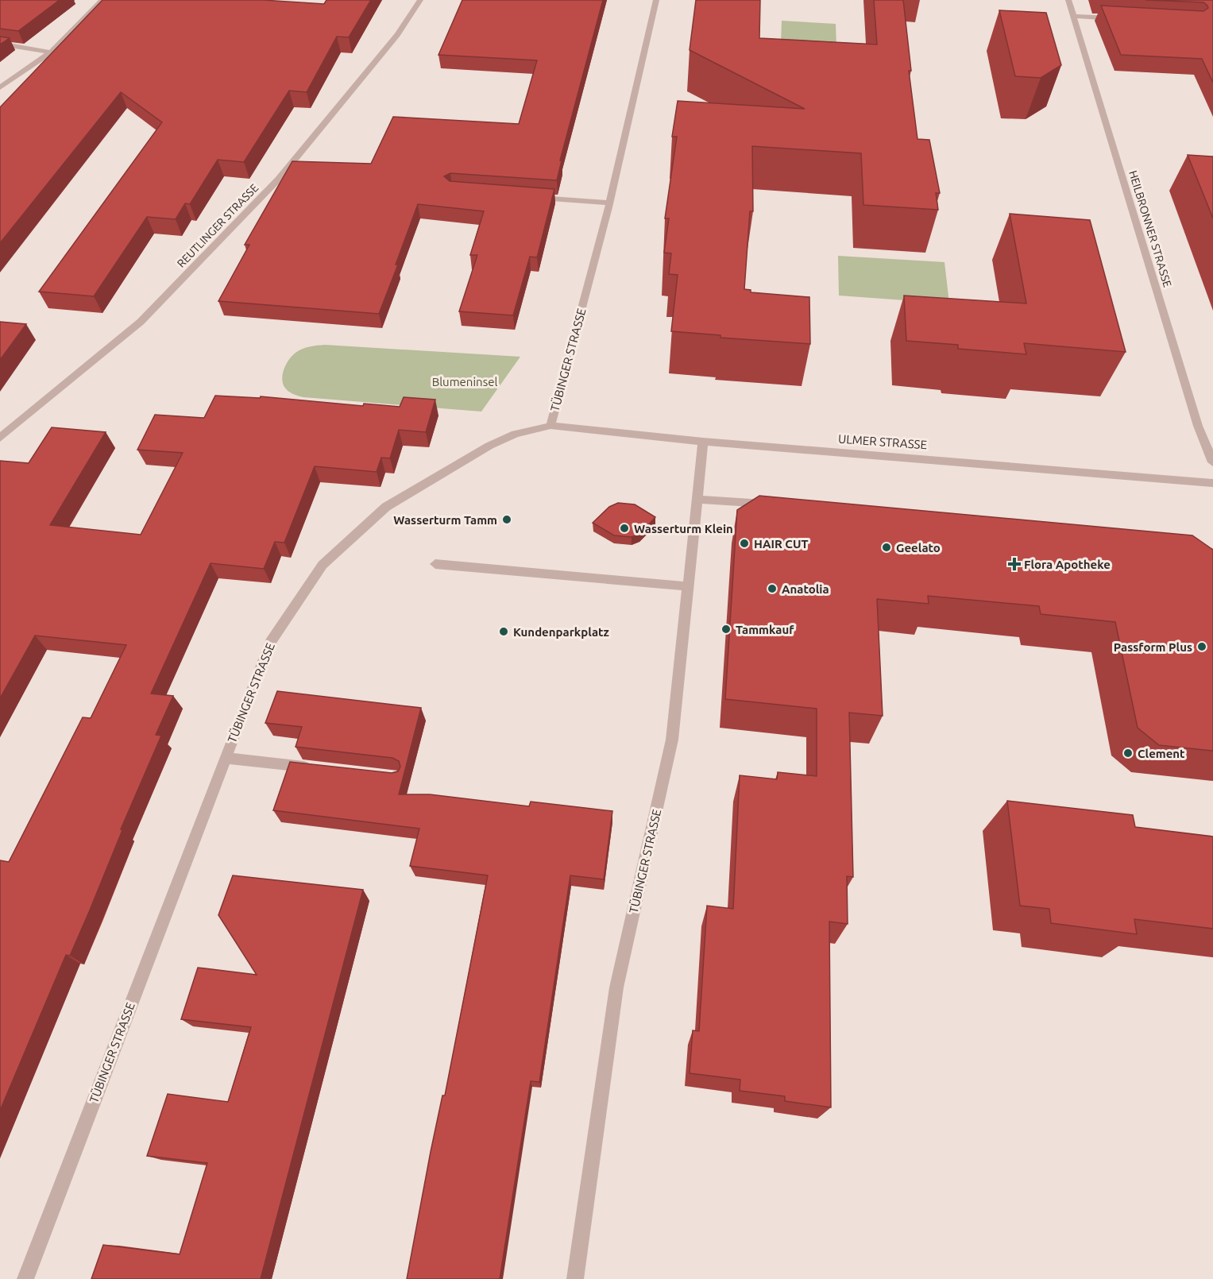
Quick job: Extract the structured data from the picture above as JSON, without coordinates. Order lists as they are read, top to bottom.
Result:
{
  "streets": {
    "street": [
      "REUTLINGER STRASSE",
      "HEILBRONNER STRASSE",
      "TÜBINGER STRASSE",
      "ULMER STRASSE"
    ]
  },
  "crossings": [
    ["TÜBINGER STRASSE", "ULMER STRASSE"]
  ],
  "parks": ["Blumeninsel"],
  "places": {
    "other": [
      "Wasserturm Tamm",
      "Wasserturm Klein",
      "HAIR CUT",
      "Geelato",
      "Anatolia",
      "Tammkauf",
      "Kundenparkplatz",
      "Passform Plus",
      "Clement"
    ],
    "health": ["Flora Apotheke"]
  }
}
